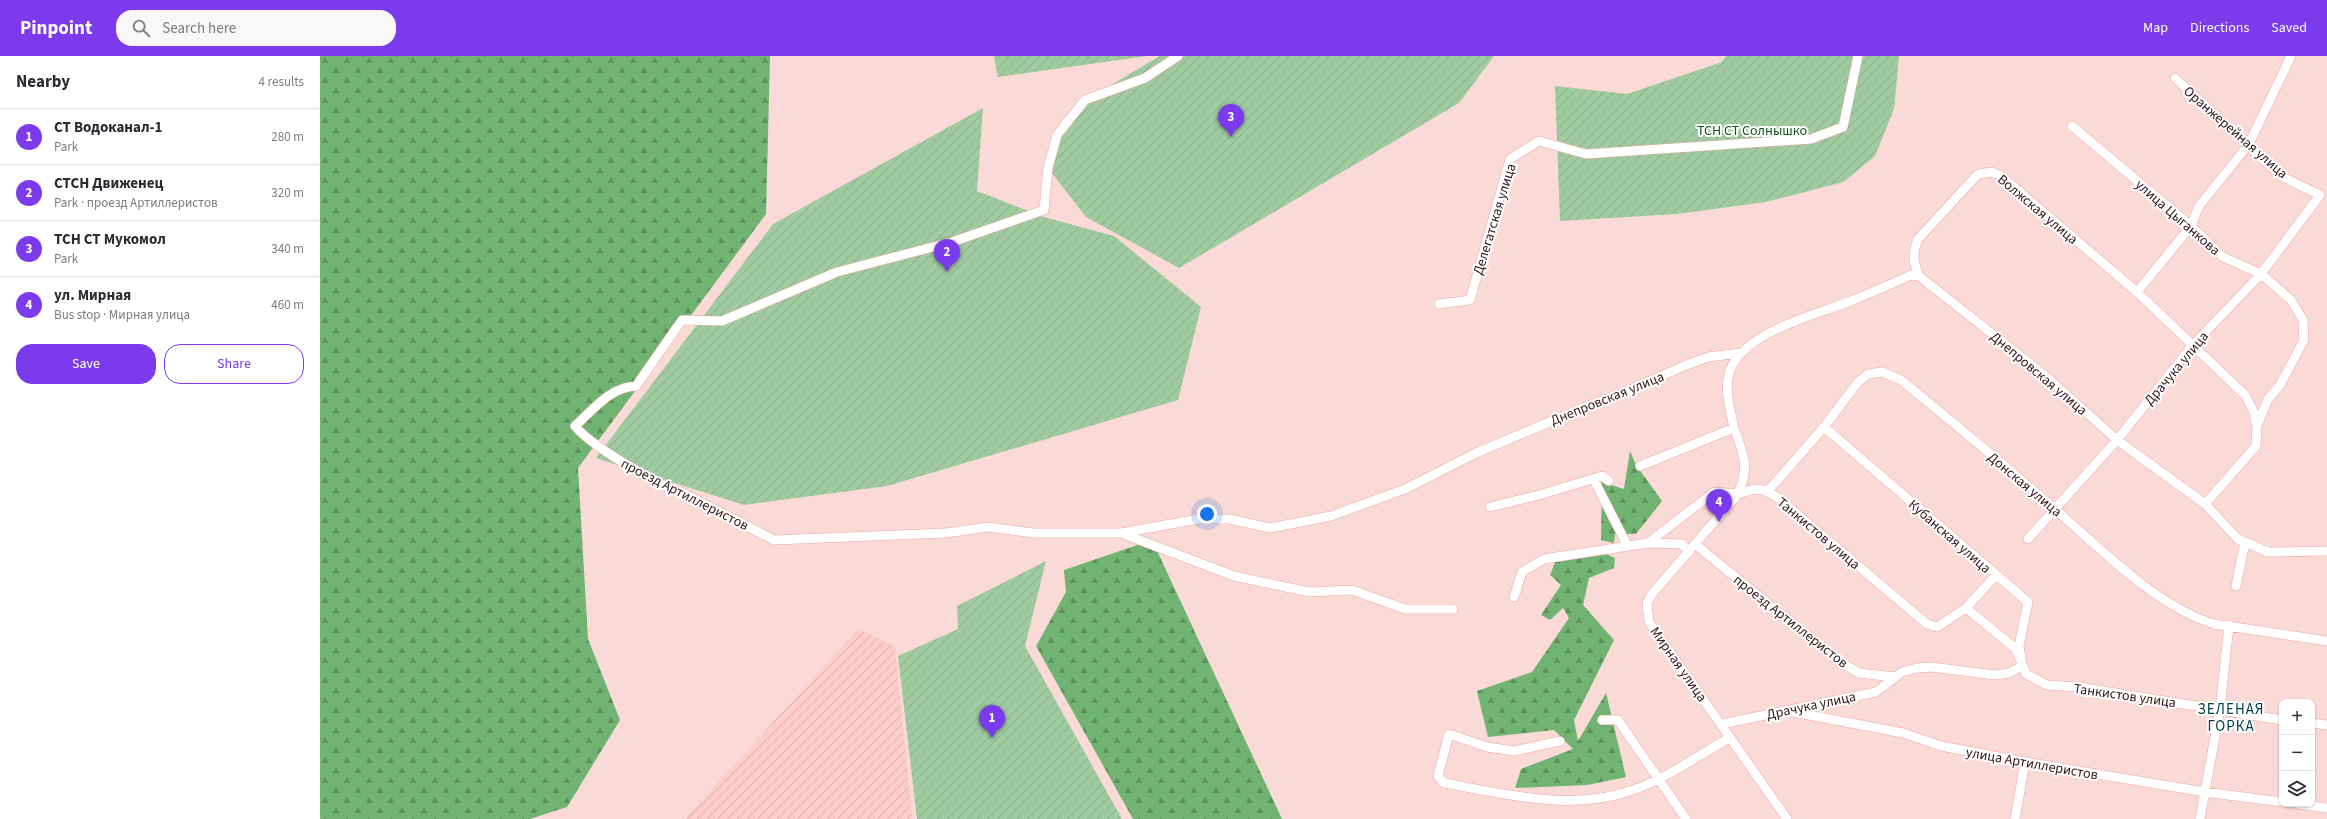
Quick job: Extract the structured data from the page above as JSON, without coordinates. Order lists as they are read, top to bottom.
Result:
{
  "streets": {
    "street": [
      "Оранжерейная улица",
      "Волжская улица",
      "улица Цыганкова",
      "Делегатская улица",
      "Драчука улица",
      "Днепровская улица",
      "Донская улица",
      "проезд Артиллеристов",
      "Танкистов улица",
      "Кубанская улица",
      "Мирная улица",
      "улица Артиллеристов"
    ]
  },
  "crossings": [
    ["Оранжерейная улица", "Драчука улица"],
    ["Волжская улица", "улица Цыганкова"],
    ["Волжская улица", "Драчука улица"],
    ["Волжская улица", "Днепровская улица"],
    ["улица Цыганкова", "Драчука улица"],
    ["Драчука улица", "Днепровская улица"],
    ["Драчука улица", "Донская улица"],
    ["Драчука улица", "проезд Артиллеристов"],
    ["Драчука улица", "Мирная улица"],
    ["Драчука улица", "улица Артиллеристов"],
    ["Днепровская улица", "проезд Артиллеристов"],
    ["Донская улица", "Танкистов улица"],
    ["Донская улица", "Кубанская улица"],
    ["проезд Артиллеристов", "Мирная улица"],
    ["Танкистов улица", "Кубанская улица"],
    ["Танкистов улица", "Мирная улица"]
  ],
  "districts": ["ЗЕЛЕНАЯ ГОРКА"],
  "parks": ["ТСН СТ Солнышко"],
  "page": {
    "header": "Pinpoint",
    "search": "Search here",
    "nav": ["Map", "Directions", "Saved"],
    "heading": ["Nearby", "4 results"],
    "pins": [
      "3",
      "2",
      "4",
      "1"
    ],
    "list": [
      {
        "mark": "1",
        "name": "СТ Водоканал-1",
        "note": "Park",
        "value": "280 m"
      },
      {
        "mark": "2",
        "name": "СТСН Движенец",
        "note": "Park · проезд Артиллеристов",
        "value": "320 m"
      },
      {
        "mark": "3",
        "name": "ТСН СТ Мукомол",
        "note": "Park",
        "value": "340 m"
      },
      {
        "mark": "4",
        "name": "ул. Мирная",
        "note": "Bus stop · Мирная улица",
        "value": "460 m"
      }
    ],
    "buttons": ["Save", "Share"],
    "map_buttons": ["+", "−"]
  }
}
